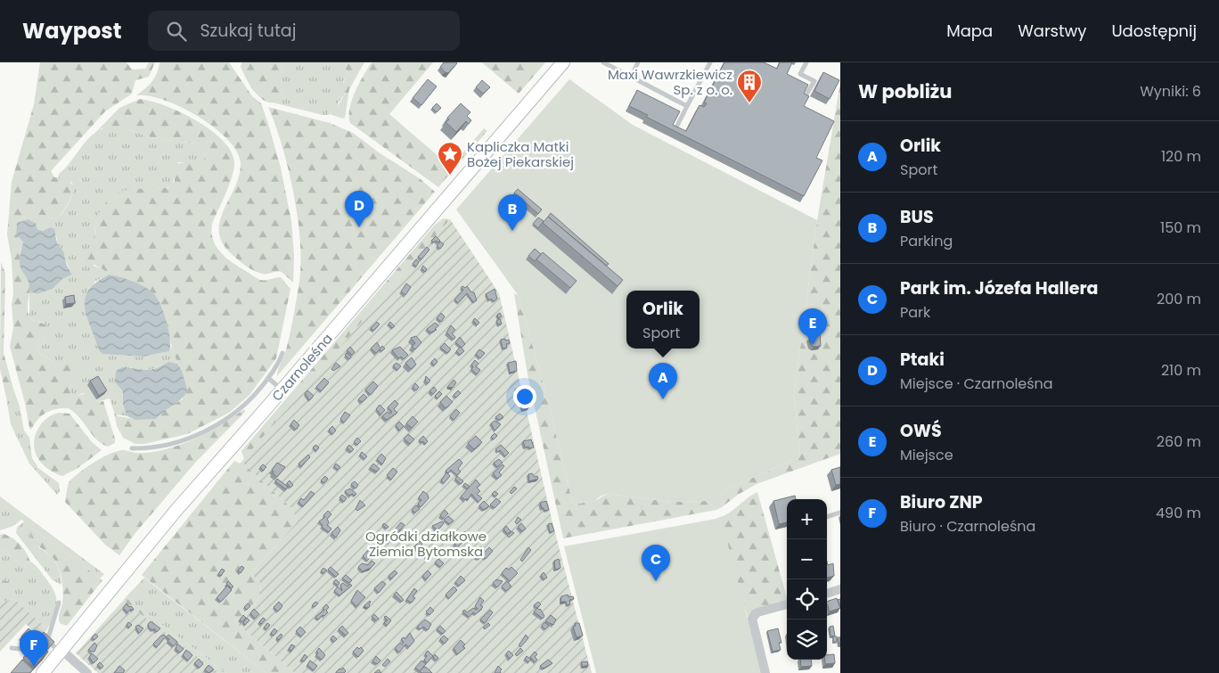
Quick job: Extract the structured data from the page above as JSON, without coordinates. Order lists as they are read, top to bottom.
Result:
{
  "streets": {
    "street": ["Czarnoleśna"]
  },
  "parks": ["Ogródki działkowe Ziemia Bytomska"],
  "places": {
    "building": ["Maxi Wawrzkiewicz Sp. z o. o."],
    "place": ["Kapliczka Matki Bożej Piekarskiej"]
  },
  "page": {
    "header": "Waypost",
    "search": "Szukaj tutaj",
    "nav": ["Mapa", "Warstwy", "Udostępnij"],
    "heading": ["W pobliżu", "Wyniki: 6"],
    "list": [
      {
        "mark": "A",
        "name": "Orlik",
        "note": "Sport",
        "value": "120 m"
      },
      {
        "mark": "B",
        "name": "BUS",
        "note": "Parking",
        "value": "150 m"
      },
      {
        "mark": "C",
        "name": "Park im. Józefa Hallera",
        "note": "Park",
        "value": "200 m"
      },
      {
        "mark": "D",
        "name": "Ptaki",
        "note": "Miejsce · Czarnoleśna",
        "value": "210 m"
      },
      {
        "mark": "E",
        "name": "OWŚ",
        "note": "Miejsce",
        "value": "260 m"
      },
      {
        "mark": "F",
        "name": "Biuro ZNP",
        "note": "Biuro · Czarnoleśna",
        "value": "490 m"
      }
    ],
    "pins": [
      "D",
      "B",
      "E",
      "A",
      "C",
      "F"
    ],
    "popup": ["Orlik", "Sport"],
    "map_buttons": ["+", "−"]
  }
}
